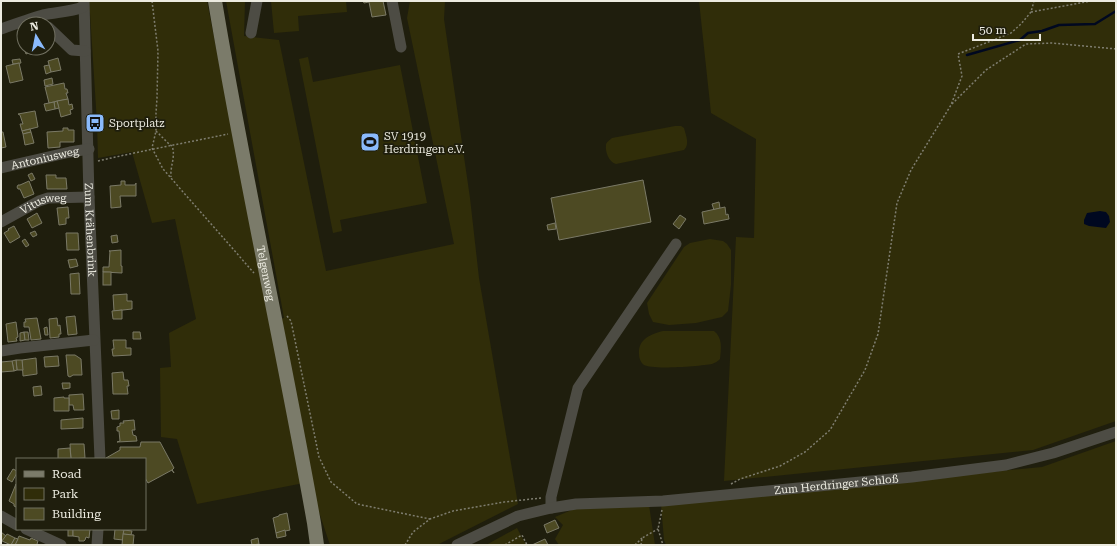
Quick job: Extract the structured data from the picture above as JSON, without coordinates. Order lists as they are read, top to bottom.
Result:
{
  "streets": {
    "main road": ["Telgenweg"],
    "street": [
      "Antoniusweg",
      "Vitusweg",
      "Zum Krähenbrink",
      "Zum Herdringer Schloß"
    ]
  },
  "crossings": [
    ["Antoniusweg", "Zum Krähenbrink"],
    ["Vitusweg", "Zum Krähenbrink"]
  ],
  "places": {
    "bus stop": ["Sportplatz"],
    "sports": ["SV 1919 Herdringen e.V."]
  },
  "legend": ["Road", "Park", "Building"],
  "scale_bar": "50 m",
  "north": "top"
}
